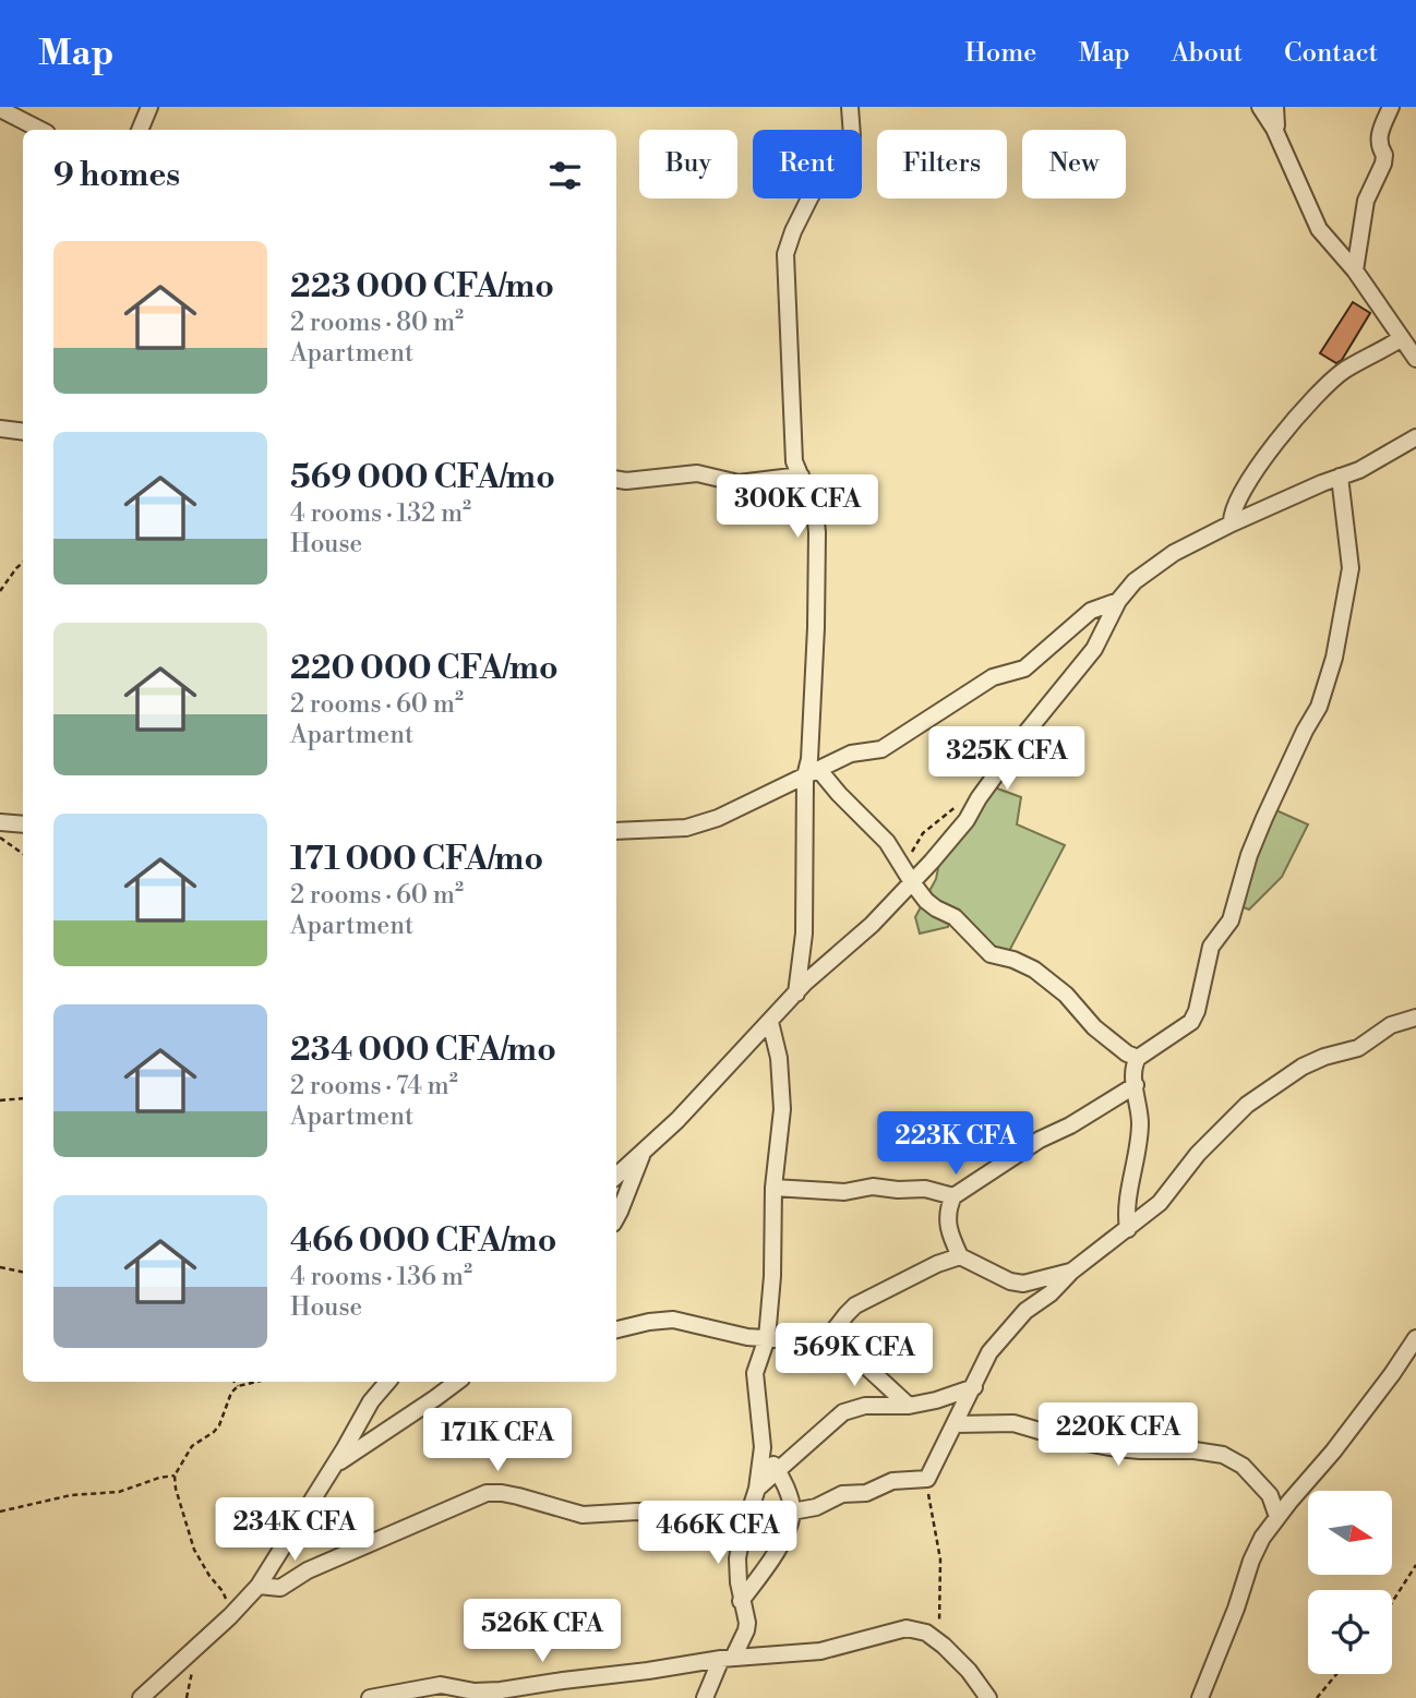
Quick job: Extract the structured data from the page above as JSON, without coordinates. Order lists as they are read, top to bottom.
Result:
{
  "north": "right",
  "page": {
    "header": "Map",
    "nav": [
      "Home",
      "Map",
      "About",
      "Contact"
    ],
    "chip": [
      "Buy",
      "Rent",
      "Filters",
      "New"
    ],
    "heading": "9 homes",
    "list": [
      {
        "name": "223 000 CFA/mo",
        "note": "2 rooms · 80 m² · Apartment"
      },
      {
        "name": "569 000 CFA/mo",
        "note": "4 rooms · 132 m² · House"
      },
      {
        "name": "220 000 CFA/mo",
        "note": "2 rooms · 60 m² · Apartment"
      },
      {
        "name": "171 000 CFA/mo",
        "note": "2 rooms · 60 m² · Apartment"
      },
      {
        "name": "234 000 CFA/mo",
        "note": "2 rooms · 74 m² · Apartment"
      },
      {
        "name": "466 000 CFA/mo",
        "note": "4 rooms · 136 m² · House"
      }
    ],
    "price": [
      "300K CFA",
      "325K CFA",
      "223K CFA",
      "569K CFA",
      "220K CFA",
      "171K CFA",
      "234K CFA",
      "466K CFA",
      "526K CFA"
    ]
  }
}
